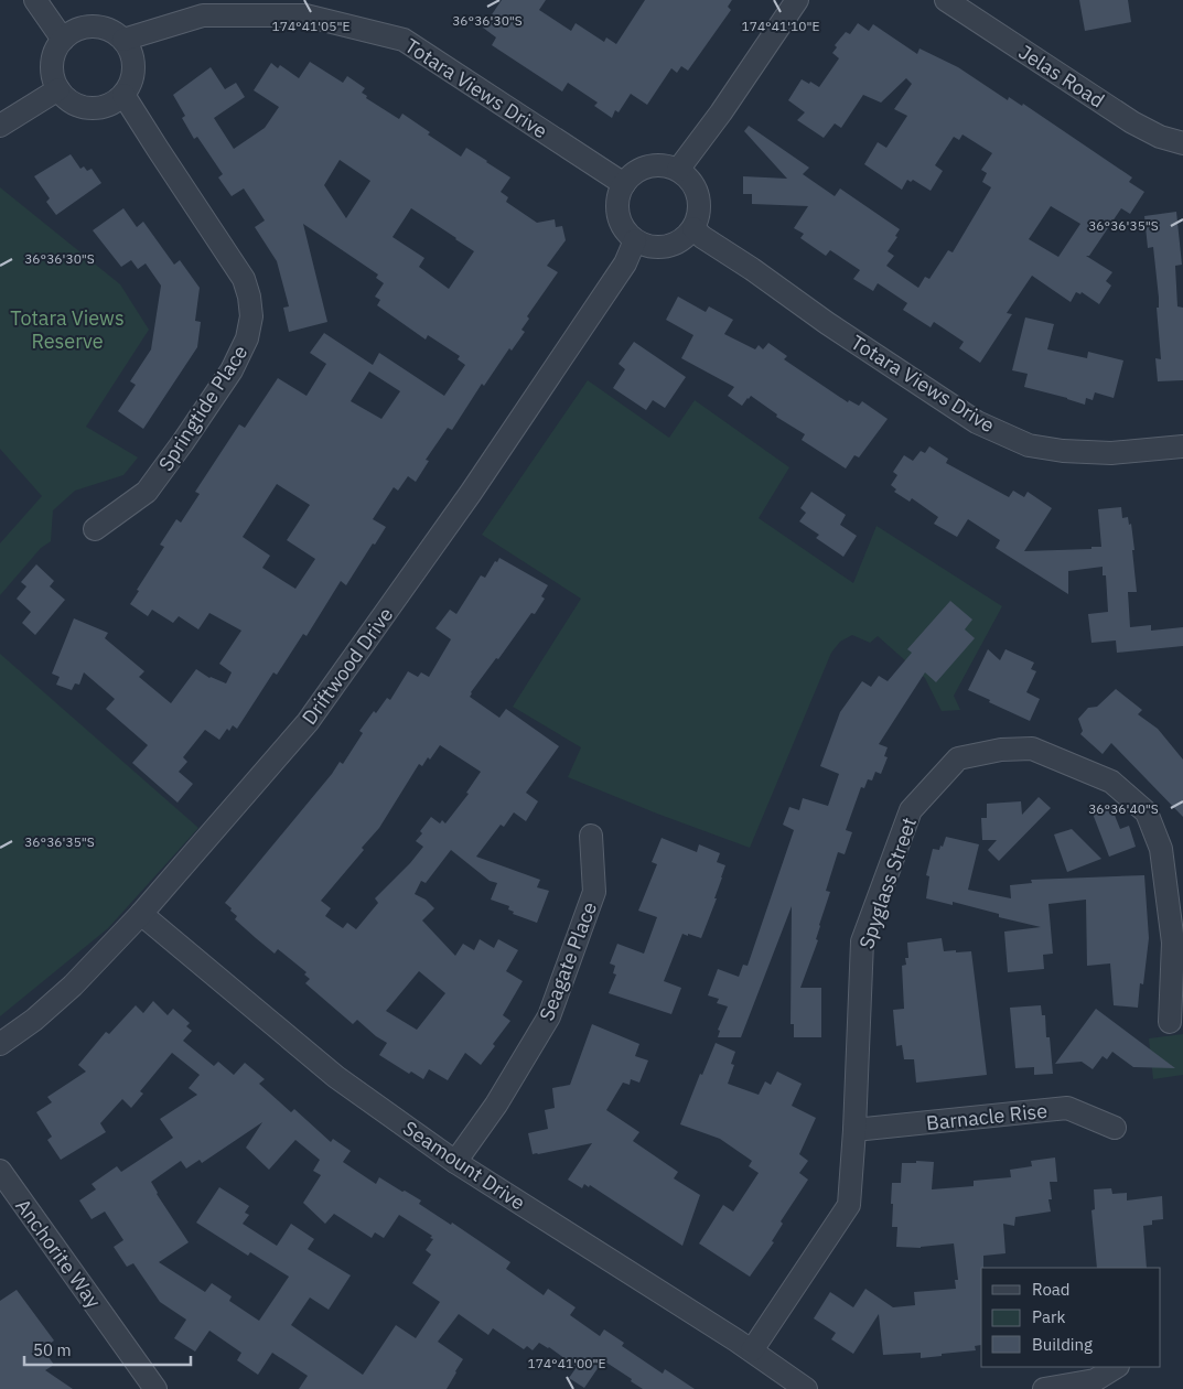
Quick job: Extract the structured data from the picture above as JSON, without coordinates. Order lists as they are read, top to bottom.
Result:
{
  "streets": {
    "street": [
      "Jelas Road",
      "Totara Views Drive",
      "Springtide Place",
      "Driftwood Drive",
      "Spyglass Street",
      "Seagate Place",
      "Barnacle Rise",
      "Seamount Drive",
      "Anchorite Way"
    ]
  },
  "crossings": [
    ["Totara Views Drive", "Springtide Place"],
    ["Totara Views Drive", "Driftwood Drive"],
    ["Driftwood Drive", "Seamount Drive"],
    ["Spyglass Street", "Barnacle Rise"],
    ["Spyglass Street", "Seamount Drive"],
    ["Seagate Place", "Seamount Drive"]
  ],
  "parks": ["Totara Views Reserve"],
  "legend": ["Road", "Park", "Building"],
  "scale_bar": "50 m",
  "coordinates": [
    "36°36'30\"S",
    "174°41'05\"E",
    "174°41'10\"E",
    "36°36'35\"S",
    "36°36'40\"S",
    "174°41'00\"E"
  ]
}
